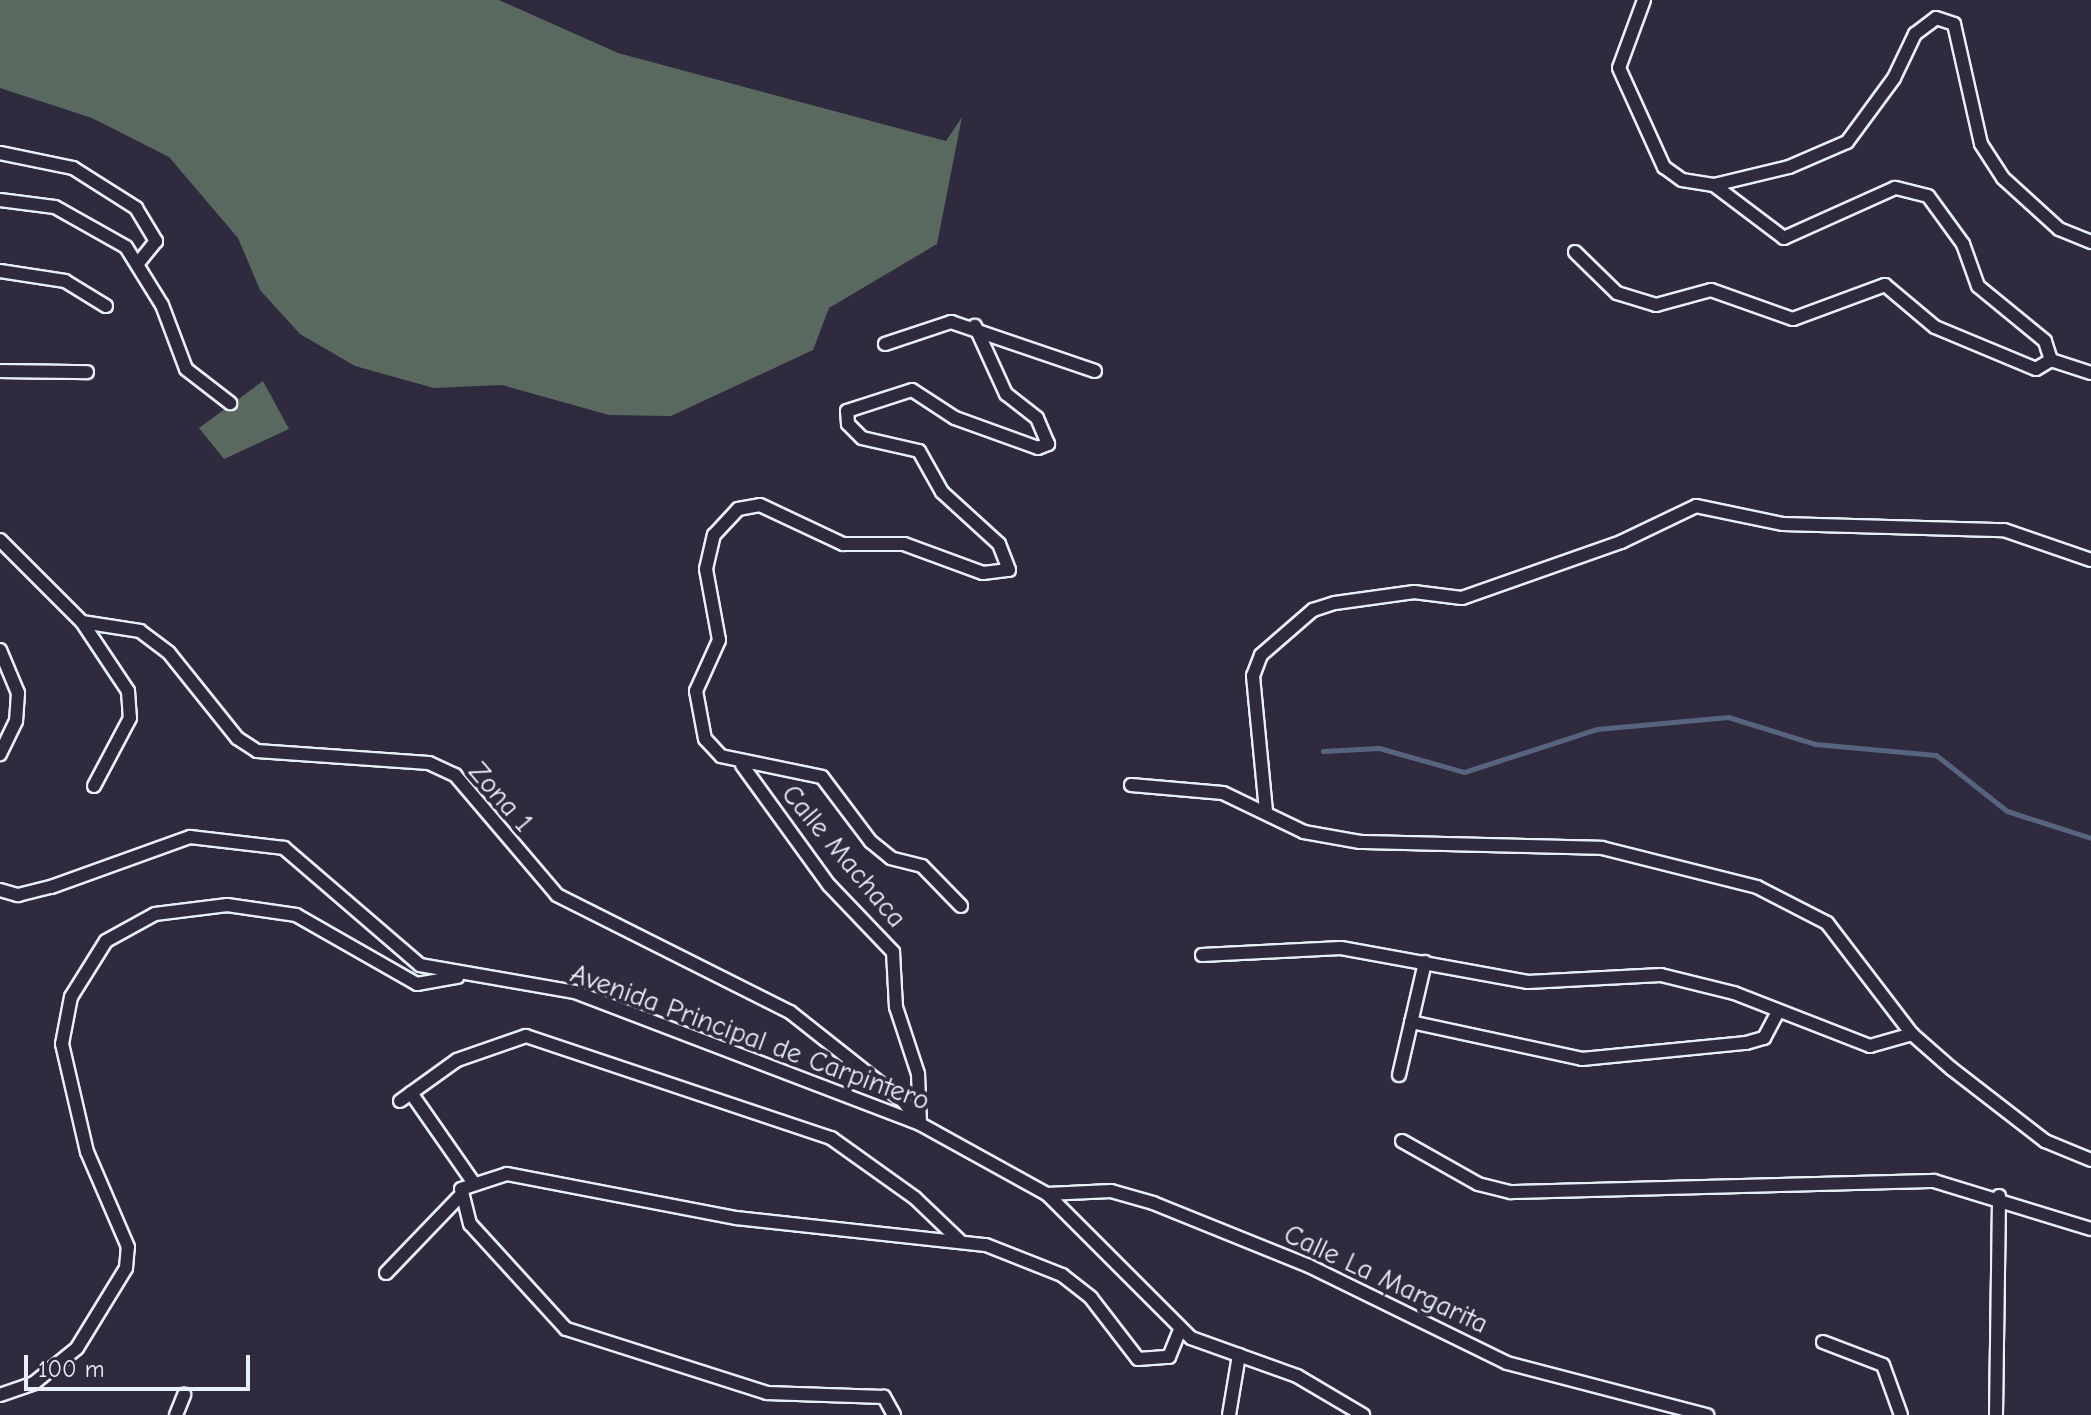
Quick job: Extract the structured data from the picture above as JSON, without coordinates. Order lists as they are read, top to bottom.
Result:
{
  "streets": {
    "street": [
      "Zona 1",
      "Calle Machaca",
      "Avenida Principal de Carpintero",
      "Calle La Margarita"
    ]
  },
  "crossings": [
    ["Zona 1", "Calle Machaca"],
    ["Zona 1", "Avenida Principal de Carpintero"],
    ["Calle Machaca", "Avenida Principal de Carpintero"],
    ["Avenida Principal de Carpintero", "Calle La Margarita"]
  ],
  "scale_bar": "100 m"
}
